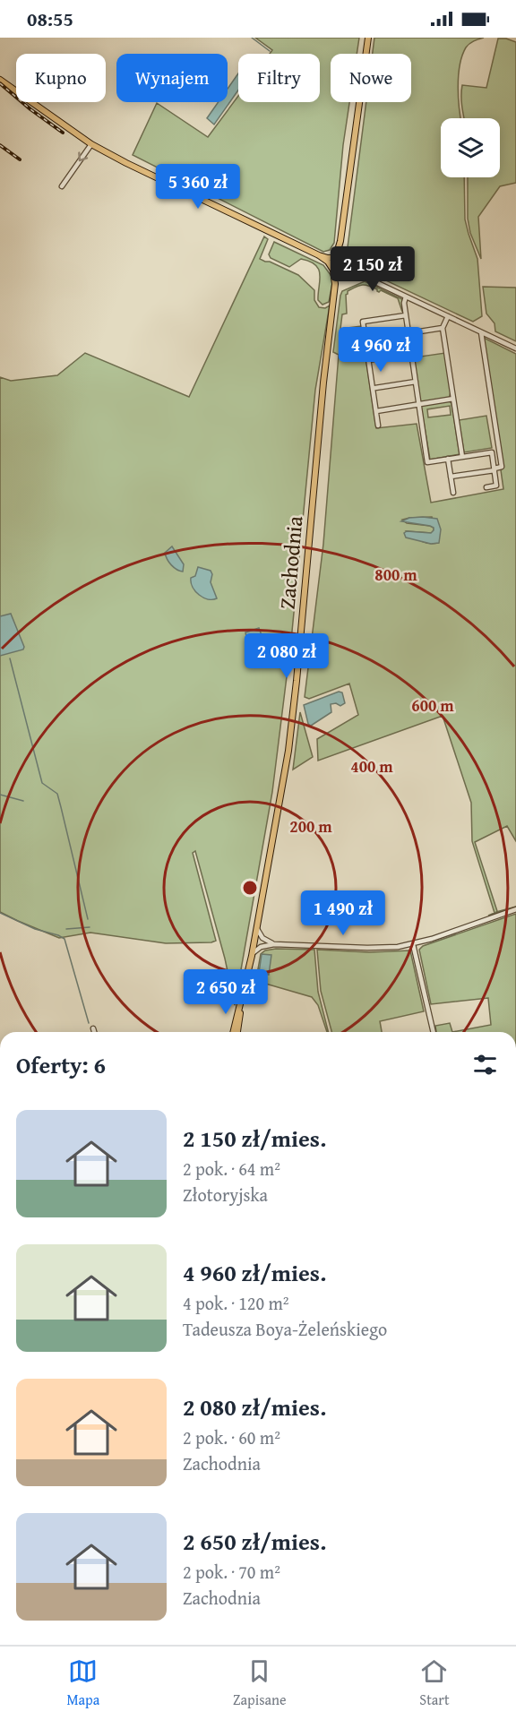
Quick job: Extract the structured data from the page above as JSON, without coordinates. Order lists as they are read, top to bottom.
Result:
{
  "streets": {
    "main road": ["Zachodnia"]
  },
  "page": {
    "status": "08:55",
    "chip": [
      "Kupno",
      "Wynajem",
      "Filtry",
      "Nowe"
    ],
    "price": [
      "5 360 zł",
      "2 150 zł",
      "4 960 zł",
      "2 080 zł",
      "1 490 zł",
      "2 650 zł"
    ],
    "heading": "Oferty: 6",
    "list": [
      {
        "name": "2 150 zł/mies.",
        "note": "2 pok. · 64 m² · Złotoryjska"
      },
      {
        "name": "4 960 zł/mies.",
        "note": "4 pok. · 120 m² · Tadeusza Boya-Żeleńskiego"
      },
      {
        "name": "2 080 zł/mies.",
        "note": "2 pok. · 60 m² · Zachodnia"
      },
      {
        "name": "2 650 zł/mies.",
        "note": "2 pok. · 70 m² · Zachodnia"
      }
    ],
    "tabs": ["Mapa", "Zapisane", "Start"]
  },
  "rings": [
    "800 m",
    "600 m",
    "400 m",
    "200 m"
  ]
}
